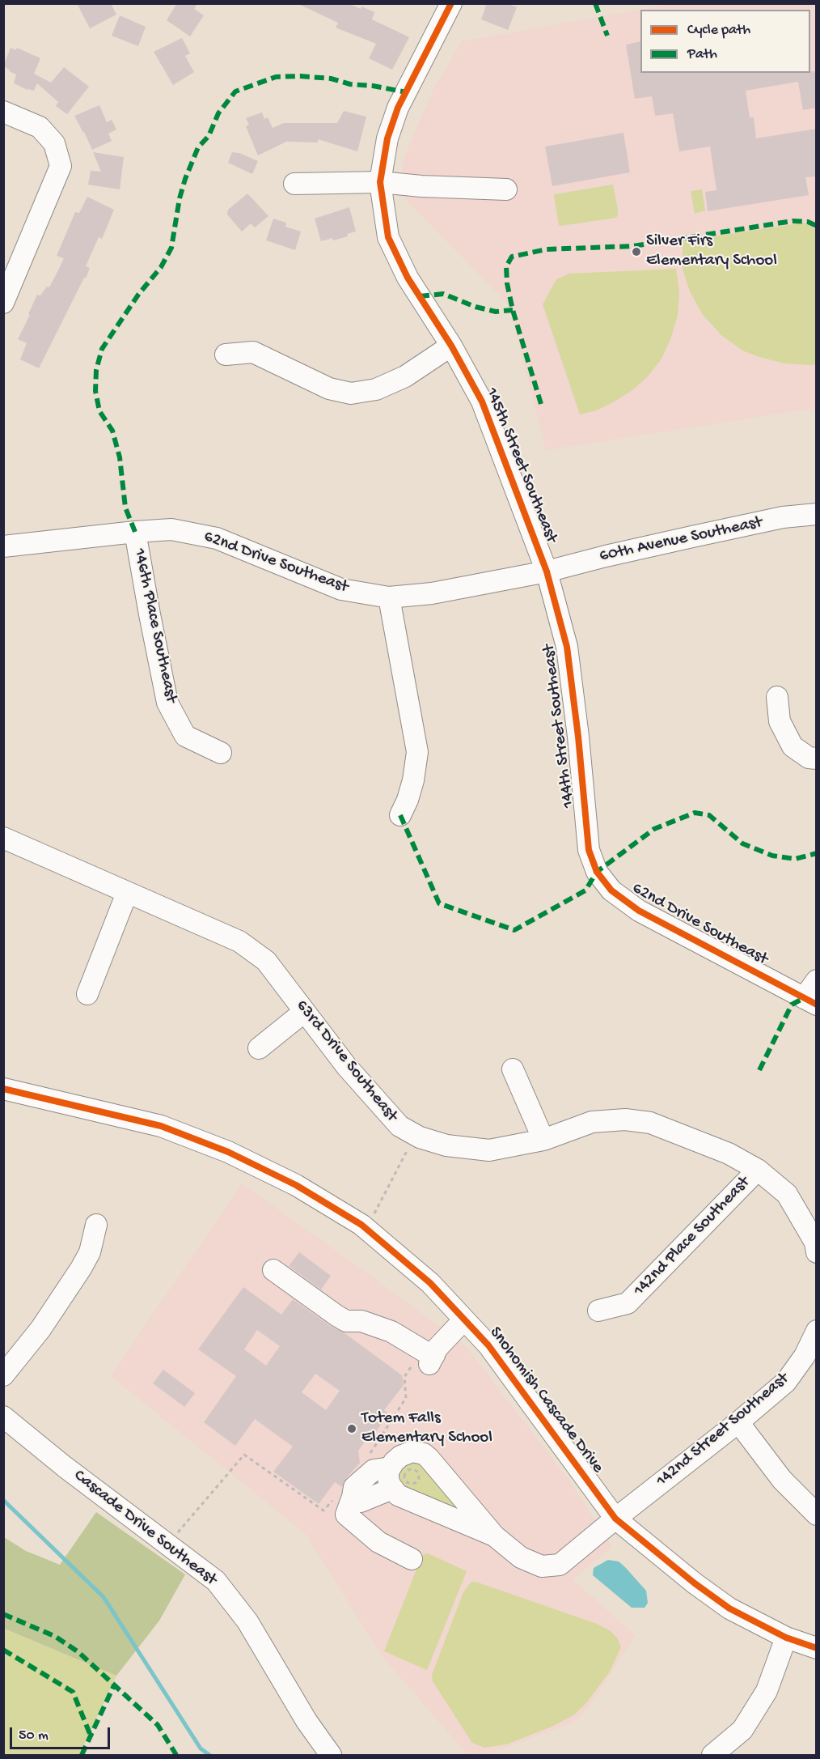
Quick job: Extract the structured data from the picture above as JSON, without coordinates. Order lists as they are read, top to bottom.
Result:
{
  "streets": {
    "street": [
      "145th Street Southeast",
      "60th Avenue Southeast",
      "62nd Drive Southeast",
      "146th Place Southeast",
      "144th Street Southeast",
      "63rd Drive Southeast",
      "142nd Place Southeast",
      "Snohomish Cascade Drive",
      "142nd Street Southeast",
      "Cascade Drive Southeast"
    ]
  },
  "crossings": [
    ["145th Street Southeast", "60th Avenue Southeast"],
    ["145th Street Southeast", "62nd Drive Southeast"],
    ["145th Street Southeast", "144th Street Southeast"],
    ["60th Avenue Southeast", "62nd Drive Southeast"],
    ["60th Avenue Southeast", "144th Street Southeast"],
    ["62nd Drive Southeast", "146th Place Southeast"],
    ["62nd Drive Southeast", "144th Street Southeast"],
    ["63rd Drive Southeast", "142nd Place Southeast"],
    ["Snohomish Cascade Drive", "142nd Street Southeast"]
  ],
  "places": ["Silver Firs Elementary School", "Totem Falls Elementary School"],
  "legend": ["Cycle path", "Path"],
  "scale_bar": "50 m"
}
